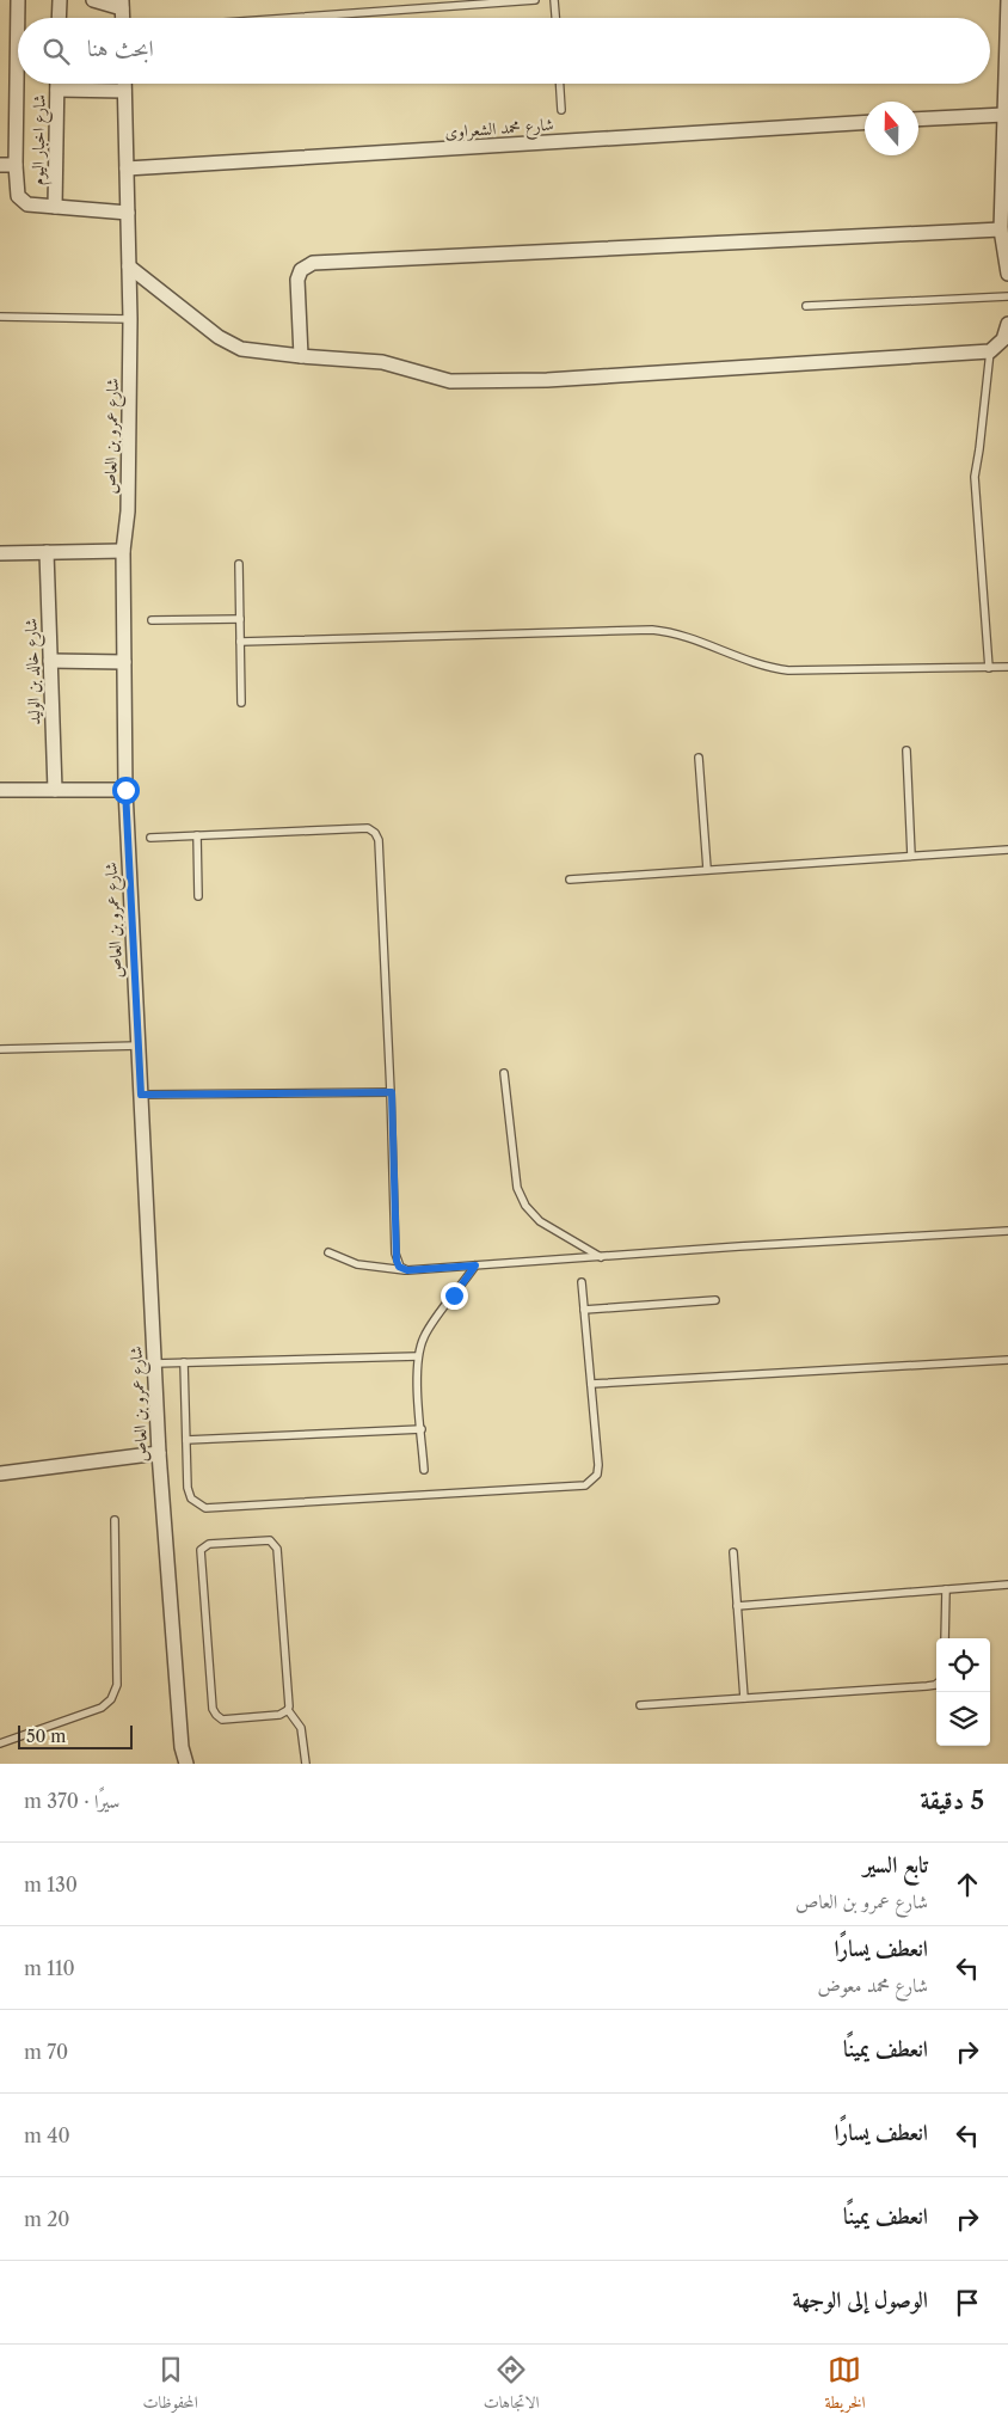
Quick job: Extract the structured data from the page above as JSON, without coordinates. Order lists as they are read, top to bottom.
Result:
{
  "streets": {
    "street": [
      "شارع محمد الشعراوى",
      "شارع اخبار اليوم",
      "شارع عمرو بن العاص",
      "شارع خالد بن الوليد"
    ]
  },
  "crossings": [
    ["شارع محمد الشعراوى", "شارع عمرو بن العاص"]
  ],
  "scale_bar": "50 m",
  "north": "top",
  "page": {
    "search": "ابحث هنا",
    "scale": "50 m",
    "heading": ["5 دقيقة", "سيرًا · 370 m"],
    "list": [
      ["تابع السير", "شارع عمرو بن العاص", "130 m"],
      ["انعطف يسارًا", "شارع محمد معوض", "110 m"],
      ["انعطف يمينًا", "70 m"],
      ["انعطف يسارًا", "40 m"],
      ["انعطف يمينًا", "20 m"],
      "الوصول إلى الوجهة"
    ],
    "nav": ["الخريطة", "الاتجاهات", "المحفوظات"]
  }
}
